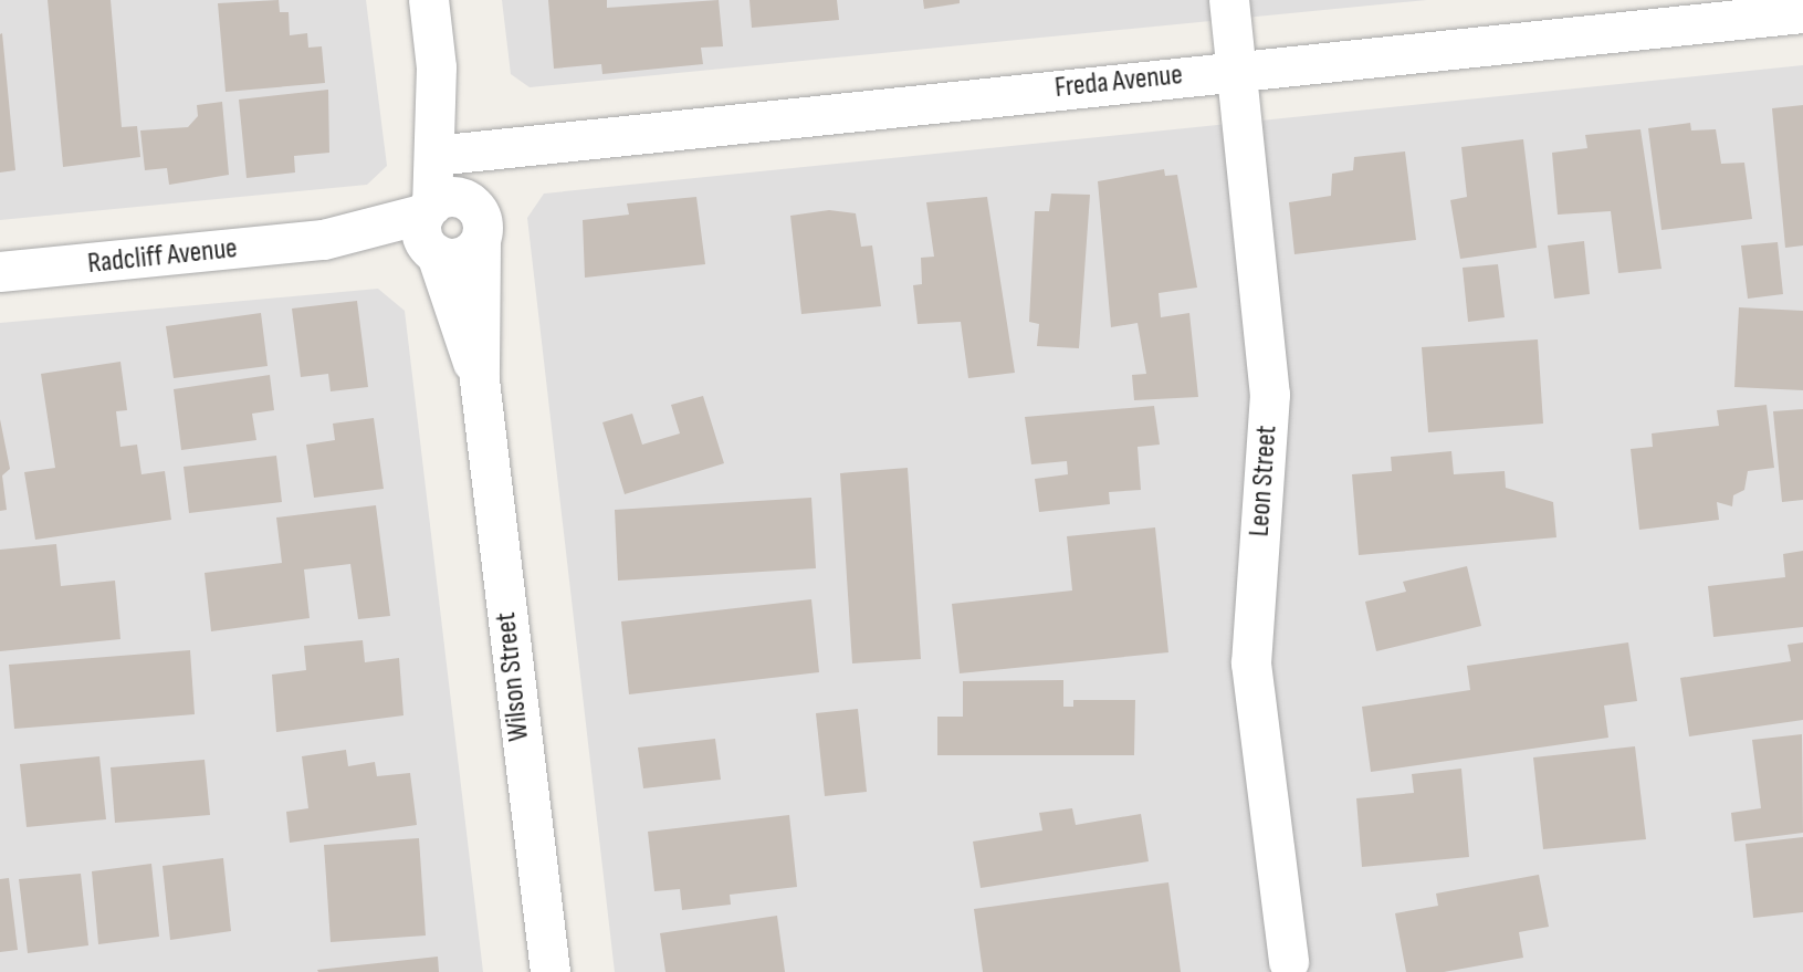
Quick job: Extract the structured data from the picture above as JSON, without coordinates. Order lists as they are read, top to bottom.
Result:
{
  "streets": {
    "street": [
      "Freda Avenue",
      "Radcliff Avenue",
      "Leon Street",
      "Wilson Street"
    ]
  },
  "crossings": [
    ["Freda Avenue", "Leon Street"],
    ["Freda Avenue", "Wilson Street"],
    ["Radcliff Avenue", "Wilson Street"]
  ]
}
